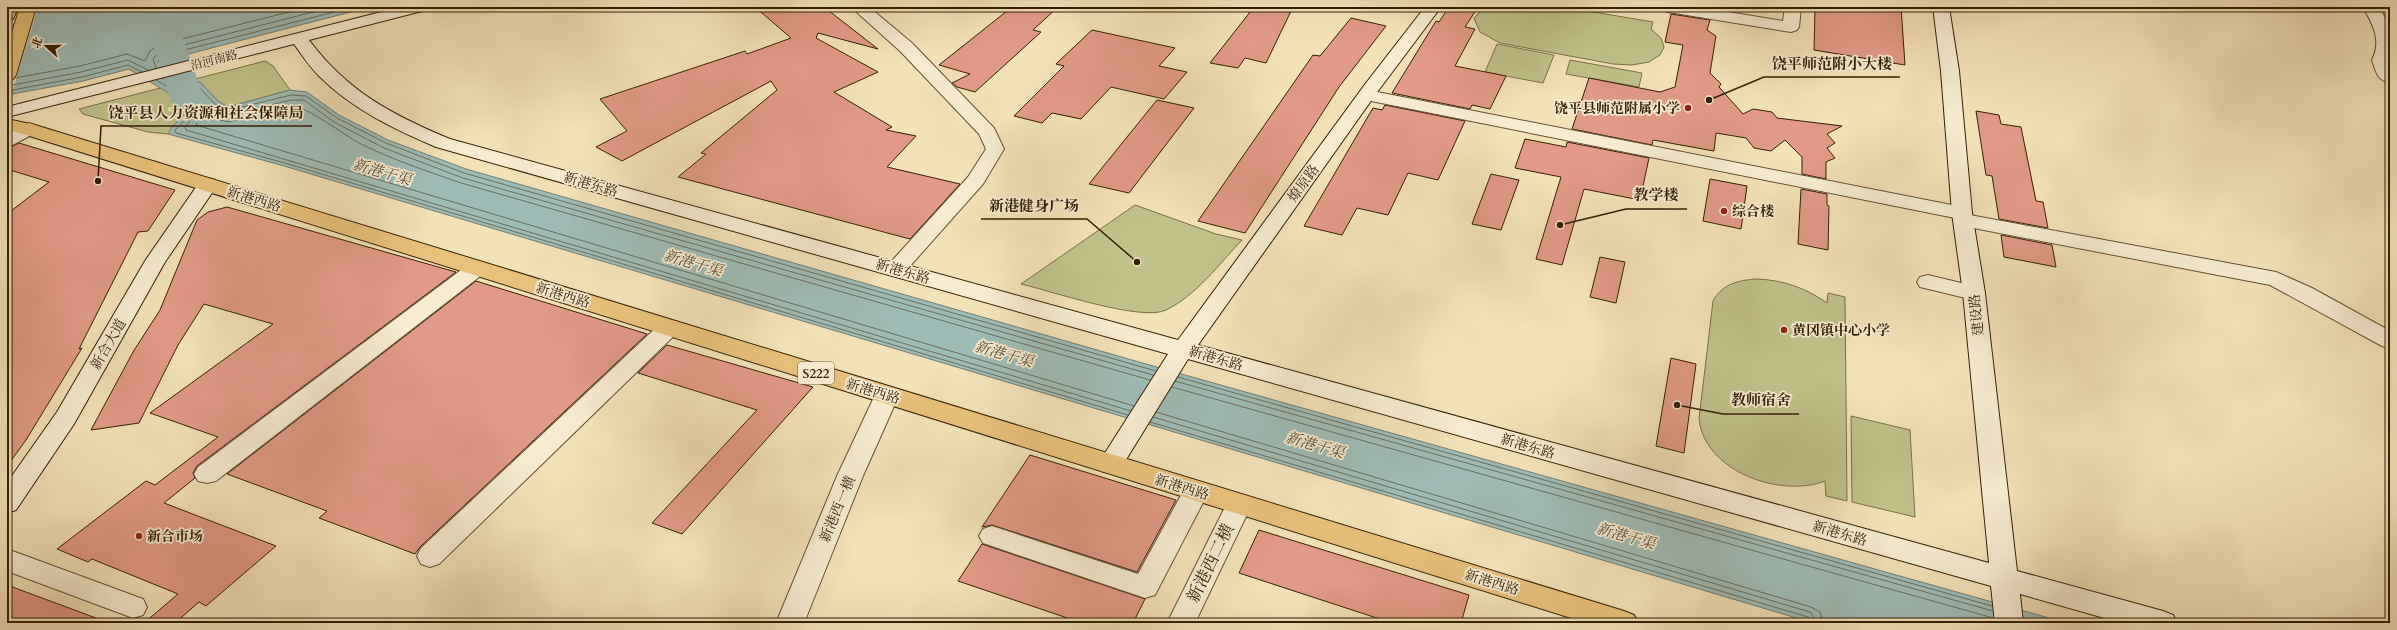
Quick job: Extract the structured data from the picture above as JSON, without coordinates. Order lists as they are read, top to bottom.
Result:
{
  "streets": {
    "main road": [
      "沿河南路",
      "燎原路",
      "新港东路",
      "新港西路",
      "建设路",
      "新合大道",
      "S222",
      "新港西一横",
      "新港西二横"
    ]
  },
  "crossings": [
    ["沿河南路", "新港东路"],
    ["燎原路", "新港东路"],
    ["燎原路", "新港西路"],
    ["新港东路", "建设路"],
    ["新港西路", "新合大道"],
    ["新港西路", "新港西一横"],
    ["新港西路", "新港西二横"]
  ],
  "water": ["新港干渠"],
  "places": [
    "饶平师范附小大楼",
    "饶平县师范附属小学",
    "饶平县人力资源和社会保障局",
    "综合楼",
    "教学楼",
    "新港健身广场",
    "黄冈镇中心小学",
    "教师宿舍",
    "新合市场"
  ],
  "north": "left"
}
